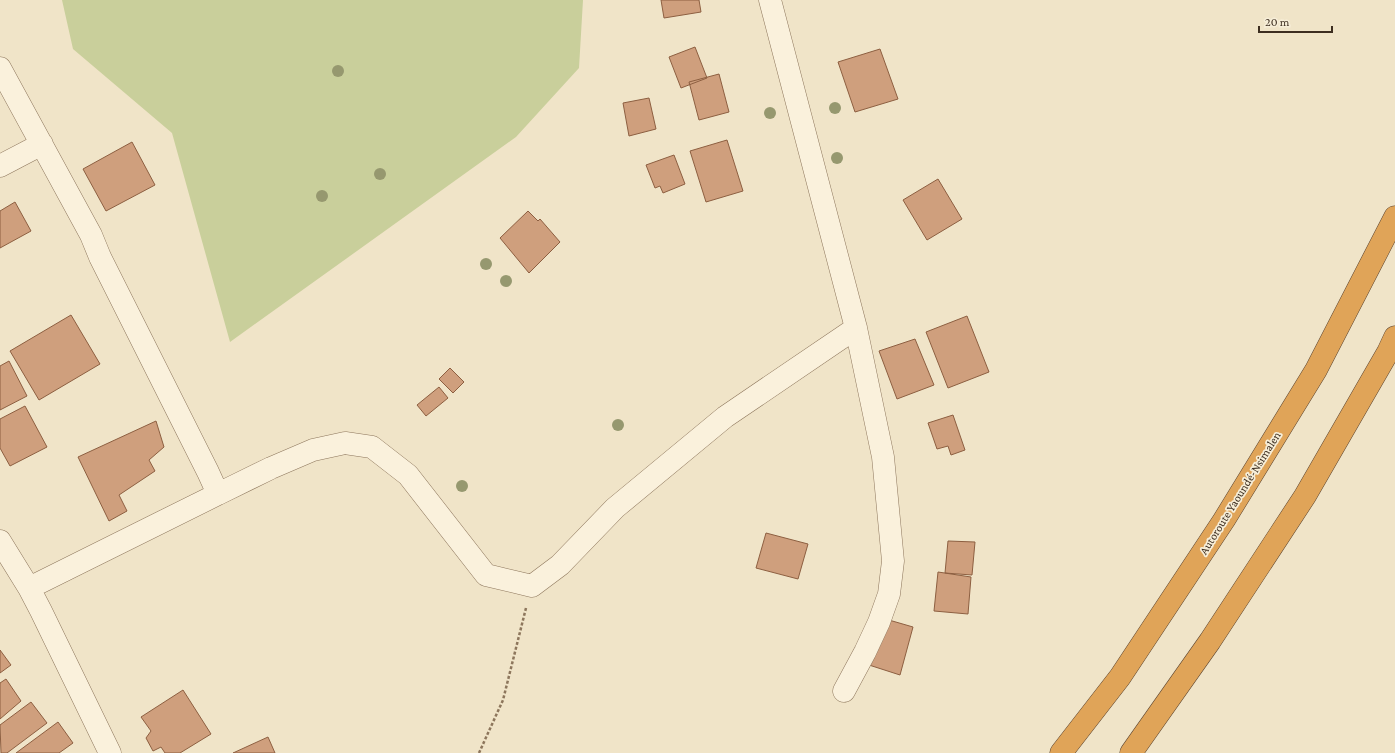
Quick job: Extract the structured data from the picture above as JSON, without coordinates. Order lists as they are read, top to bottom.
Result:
{
  "streets": {
    "highway": ["Autoroute Yaoundé-Nsimalen"]
  },
  "scale_bar": "20 m"
}
